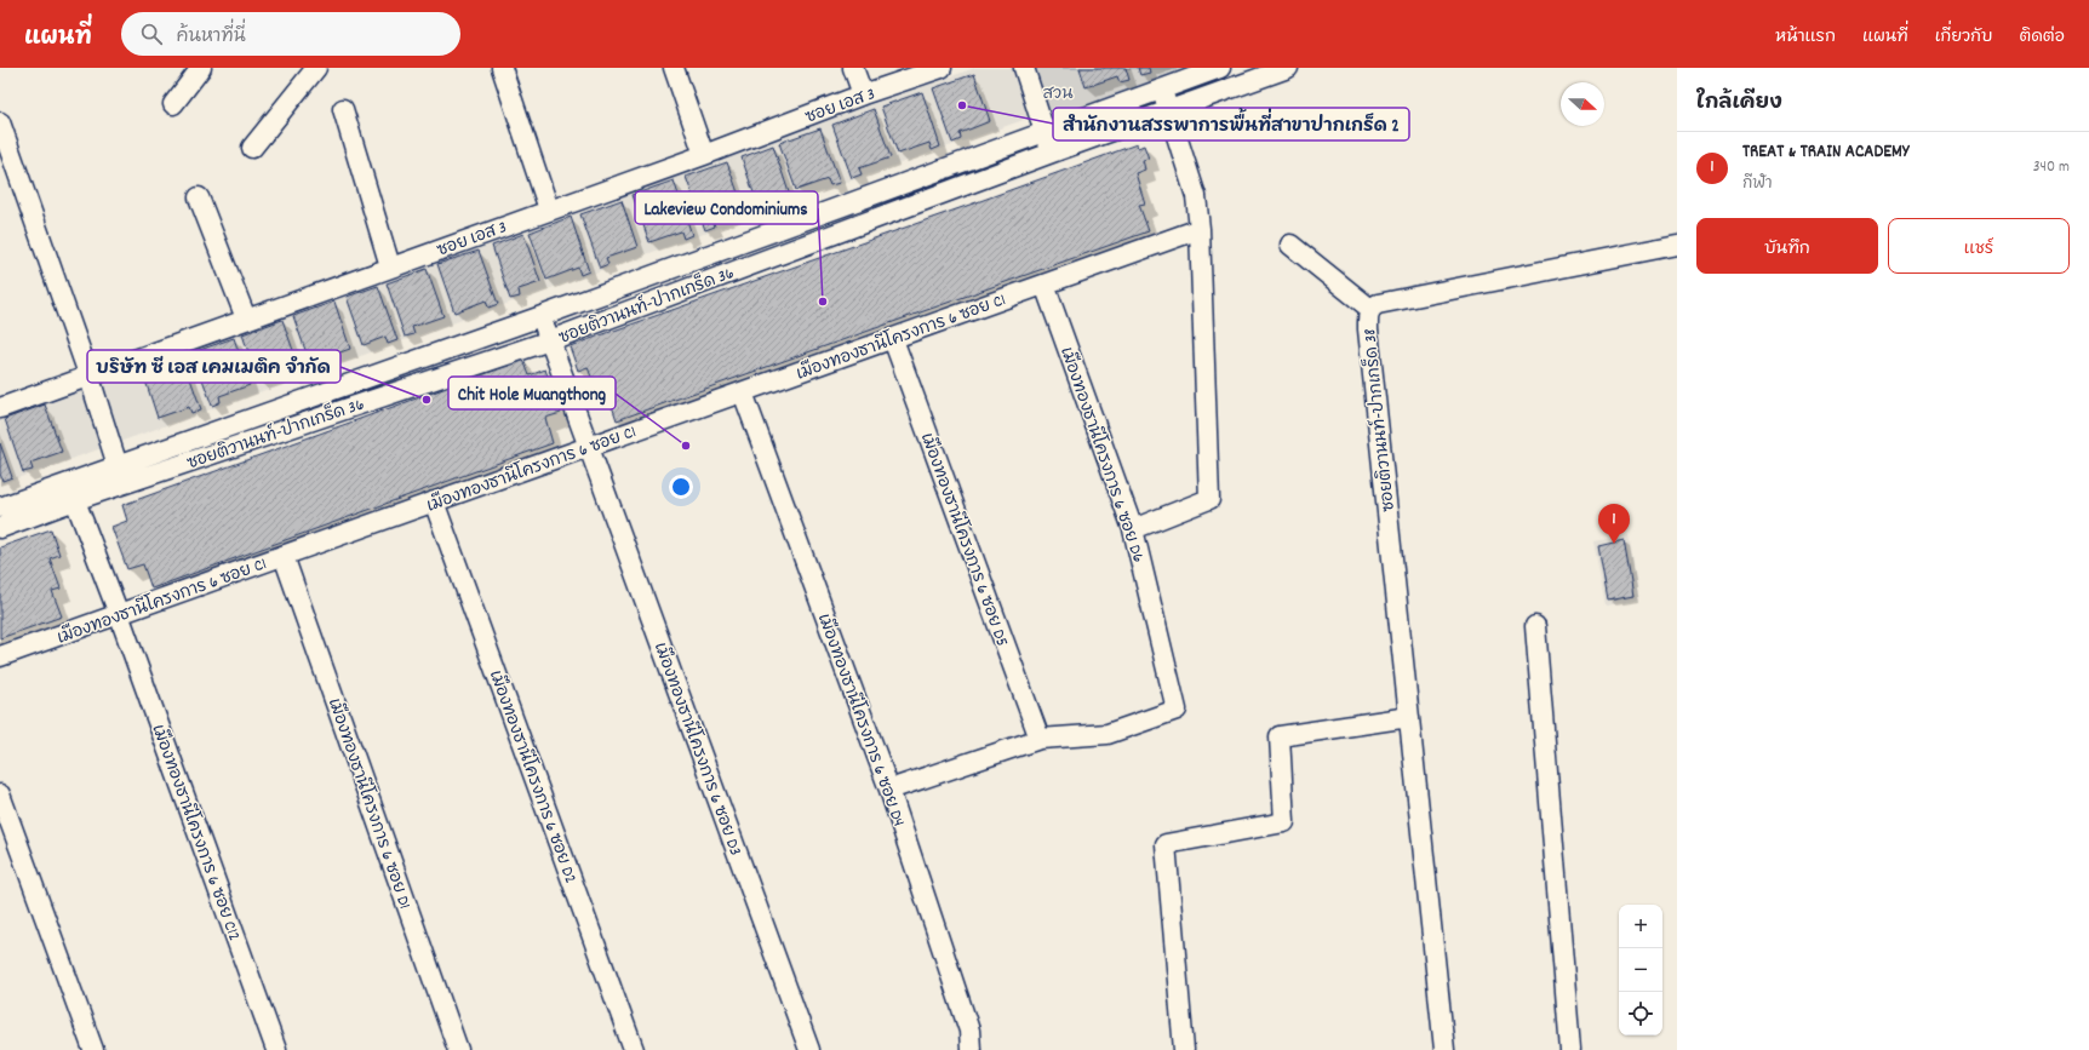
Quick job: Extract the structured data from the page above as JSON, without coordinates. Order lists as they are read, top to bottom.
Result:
{
  "streets": {
    "street": [
      "ซอย เอส 3",
      "ซอยติวานนท์-ปากเกร็ด 36",
      "เมืองทองธานีโครงการ 6 ซอย C1",
      "ซอยติวานนท์-ปากเกร็ด 38",
      "เมืองทองธานีโครงการ 6 ซอย D6",
      "เมืองทองธานีโครงการ 6 ซอย D5",
      "เมืองทองธานีโครงการ 6 ซอย D4",
      "เมืองทองธานีโครงการ 6 ซอย D3",
      "เมืองทองธานีโครงการ 6 ซอย D2",
      "เมืองทองธานีโครงการ 6 ซอย D1",
      "เมืองทองธานีโครงการ 6 ซอย C12"
    ]
  },
  "crossings": [
    ["ซอยติวานนท์-ปากเกร็ด 36", "เมืองทองธานีโครงการ 6 ซอย D3"],
    ["ซอยติวานนท์-ปากเกร็ด 36", "เมืองทองธานีโครงการ 6 ซอย C12"],
    ["เมืองทองธานีโครงการ 6 ซอย C1", "เมืองทองธานีโครงการ 6 ซอย D6"],
    ["เมืองทองธานีโครงการ 6 ซอย C1", "เมืองทองธานีโครงการ 6 ซอย D5"],
    ["เมืองทองธานีโครงการ 6 ซอย C1", "เมืองทองธานีโครงการ 6 ซอย D4"],
    ["เมืองทองธานีโครงการ 6 ซอย C1", "เมืองทองธานีโครงการ 6 ซอย D3"],
    ["เมืองทองธานีโครงการ 6 ซอย C1", "เมืองทองธานีโครงการ 6 ซอย D2"],
    ["เมืองทองธานีโครงการ 6 ซอย C1", "เมืองทองธานีโครงการ 6 ซอย D1"],
    ["เมืองทองธานีโครงการ 6 ซอย C1", "เมืองทองธานีโครงการ 6 ซอย C12"],
    ["เมืองทองธานีโครงการ 6 ซอย D6", "เมืองทองธานีโครงการ 6 ซอย D5"]
  ],
  "parks": ["สวน"],
  "places": [
    "สำนักงานสรรพาการพื้นที่สาขาปากเกร็ด 2",
    "Lakeview Condominiums",
    "บริษัท ซี เอส เคมเมติค จำกัด",
    "Chit Hole Muangthong"
  ],
  "north": "right",
  "page": {
    "header": "แผนที่",
    "search": "ค้นหาที่นี่",
    "nav": [
      "หน้าแรก",
      "แผนที่",
      "เกี่ยวกับ",
      "ติดต่อ"
    ],
    "heading": "ใกล้เคียง",
    "list": [
      {
        "mark": "1",
        "name": "TREAT & TRAIN ACADEMY",
        "note": "กีฬา",
        "value": "340 m"
      }
    ],
    "buttons": ["บันทึก", "แชร์"],
    "pins": "1",
    "map_buttons": ["+", "−"]
  }
}
